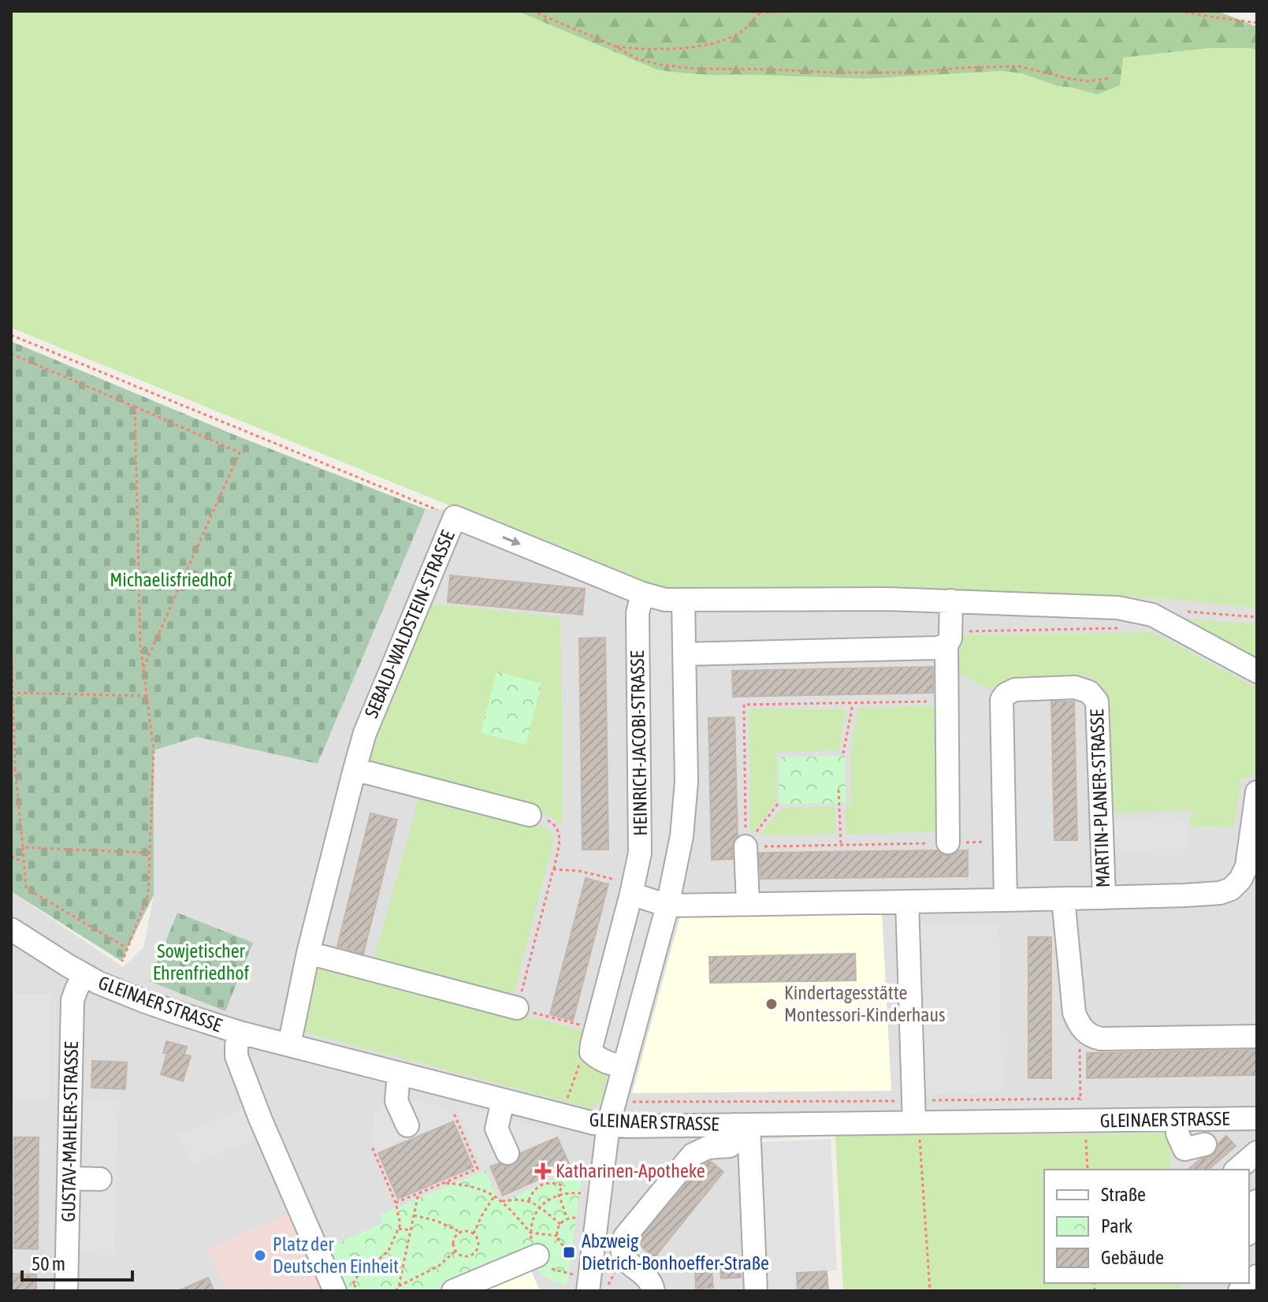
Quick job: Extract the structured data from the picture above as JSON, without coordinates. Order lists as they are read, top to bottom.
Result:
{
  "streets": {
    "street": [
      "SEBALD-WALDSTEIN-STRASSE",
      "HEINRICH-JACOBI-STRASSE",
      "MARTIN-PLANER-STRASSE",
      "GLEINAER STRASSE",
      "GUSTAV-MAHLER-STRASSE"
    ]
  },
  "crossings": [
    ["SEBALD-WALDSTEIN-STRASSE", "HEINRICH-JACOBI-STRASSE"],
    ["SEBALD-WALDSTEIN-STRASSE", "GLEINAER STRASSE"],
    ["GLEINAER STRASSE", "GUSTAV-MAHLER-STRASSE"]
  ],
  "parks": ["Michaelisfriedhof", "Sowjetischer Ehrenfriedhof"],
  "places": {
    "other": ["Kindertagesstätte Montessori-Kinderhaus", "Platz der Deutschen Einheit"],
    "health": ["Katharinen-Apotheke"],
    "transit": ["Abzweig Dietrich-Bonhoeffer-Straße"]
  },
  "legend": ["Straße", "Park", "Gebäude"],
  "scale_bar": "50 m"
}
